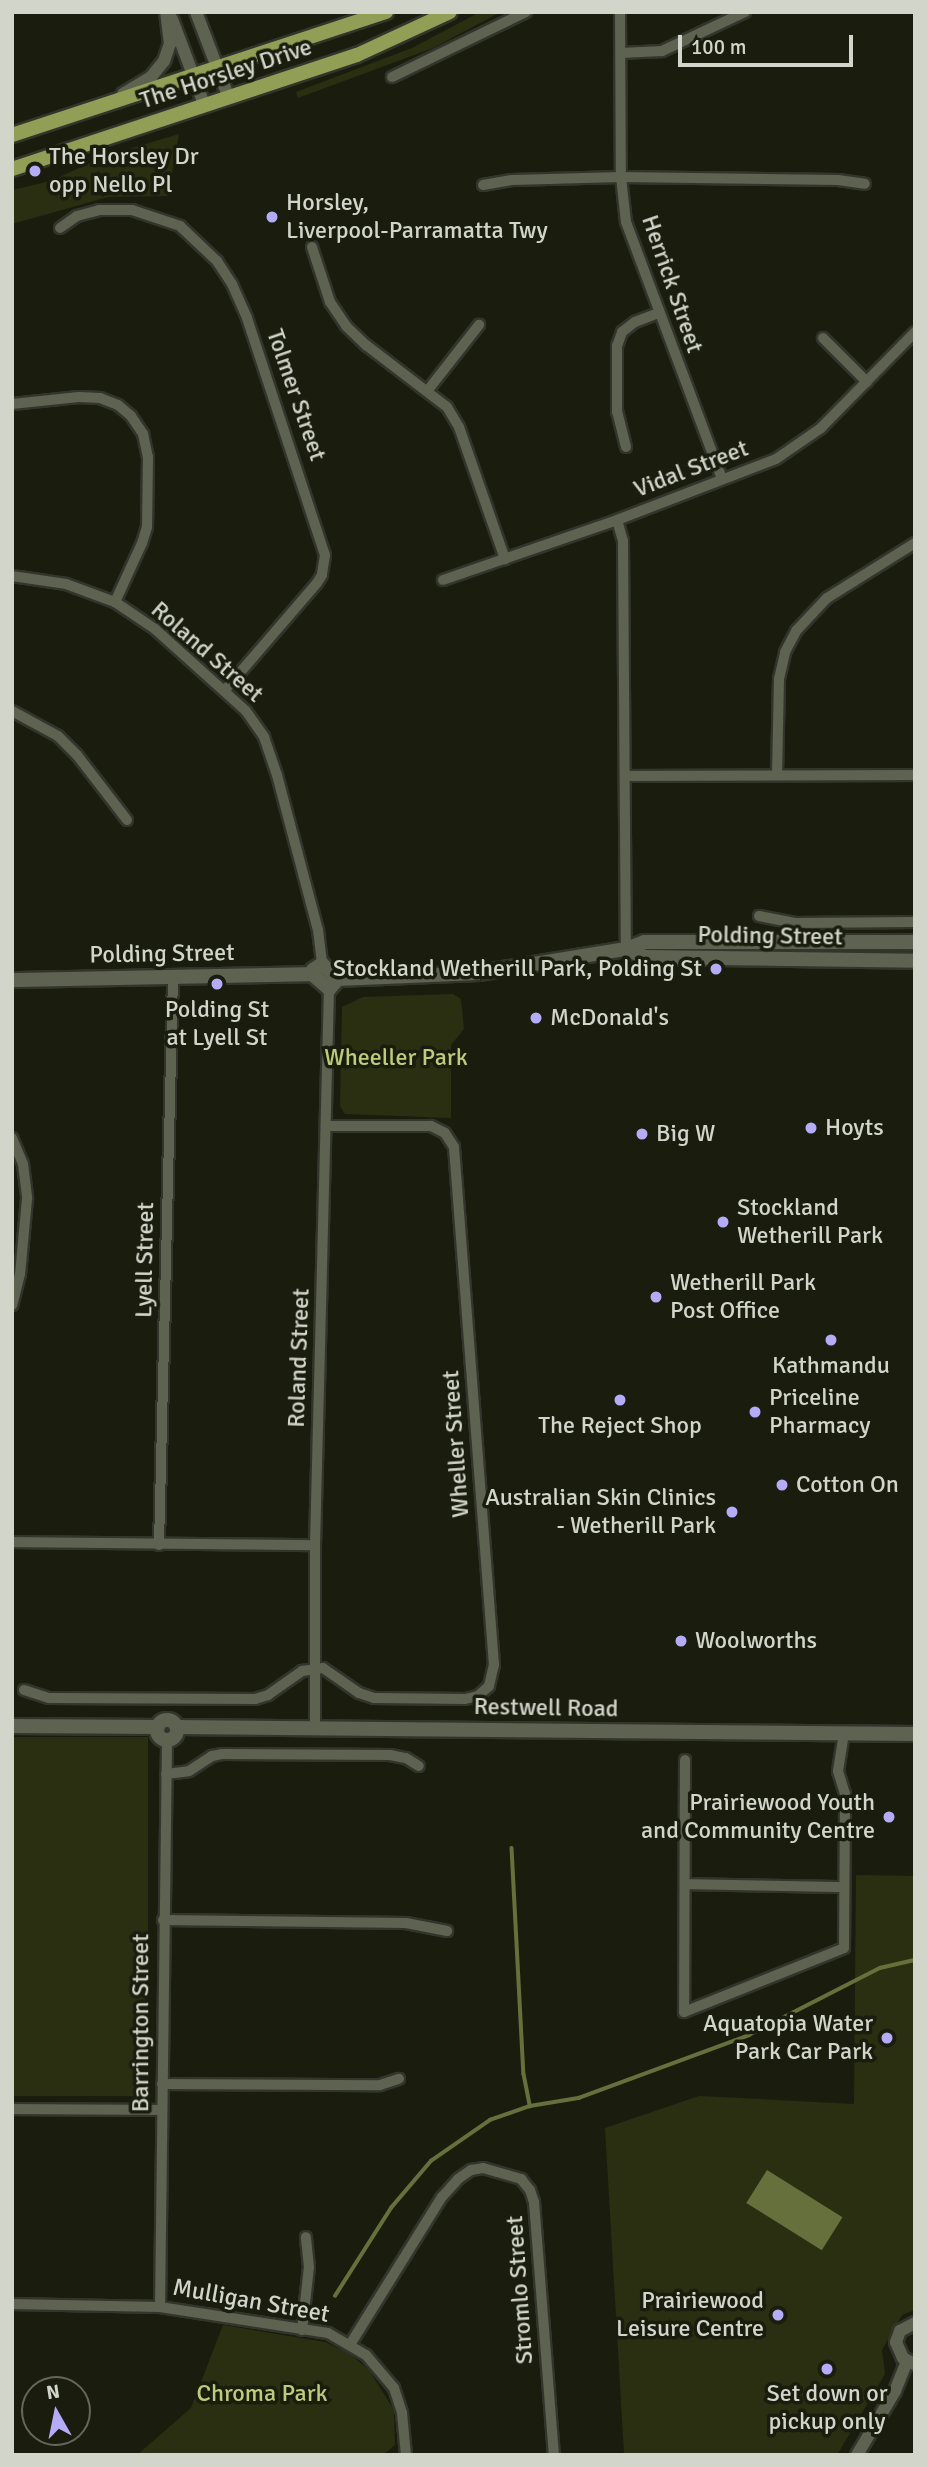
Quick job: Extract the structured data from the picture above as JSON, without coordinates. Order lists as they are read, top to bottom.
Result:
{
  "streets": {
    "main road": ["The Horsley Drive", "Polding Street", "Restwell Road"],
    "street": [
      "Herrick Street",
      "Tolmer Street",
      "Vidal Street",
      "Roland Street",
      "Lyell Street",
      "Wheller Street",
      "Barrington Street",
      "Stromlo Street",
      "Mulligan Street"
    ]
  },
  "crossings": [
    ["Herrick Street", "Vidal Street"],
    ["Tolmer Street", "Roland Street"],
    ["Roland Street", "Polding Street"],
    ["Roland Street", "Wheller Street"],
    ["Roland Street", "Restwell Road"],
    ["Polding Street", "Lyell Street"],
    ["Restwell Road", "Barrington Street"],
    ["Barrington Street", "Mulligan Street"],
    ["Stromlo Street", "Mulligan Street"]
  ],
  "parks": ["Wheeller Park", "Chroma Park"],
  "places": [
    "The Horsley Dr opp Nello Pl",
    "Horsley, Liverpool-Parramatta Twy",
    "Stockland Wetherill Park, Polding St",
    "Polding St at Lyell St",
    "McDonald's",
    "Hoyts",
    "Big W",
    "Stockland Wetherill Park",
    "Wetherill Park Post Office",
    "Kathmandu",
    "The Reject Shop",
    "Priceline Pharmacy",
    "Cotton On",
    "Australian Skin Clinics - Wetherill Park",
    "Woolworths",
    "Prairiewood Youth and Community Centre",
    "Aquatopia Water Park Car Park",
    "Prairiewood Leisure Centre",
    "Set down or pickup only"
  ],
  "scale_bar": "100 m",
  "north": "top"
}
